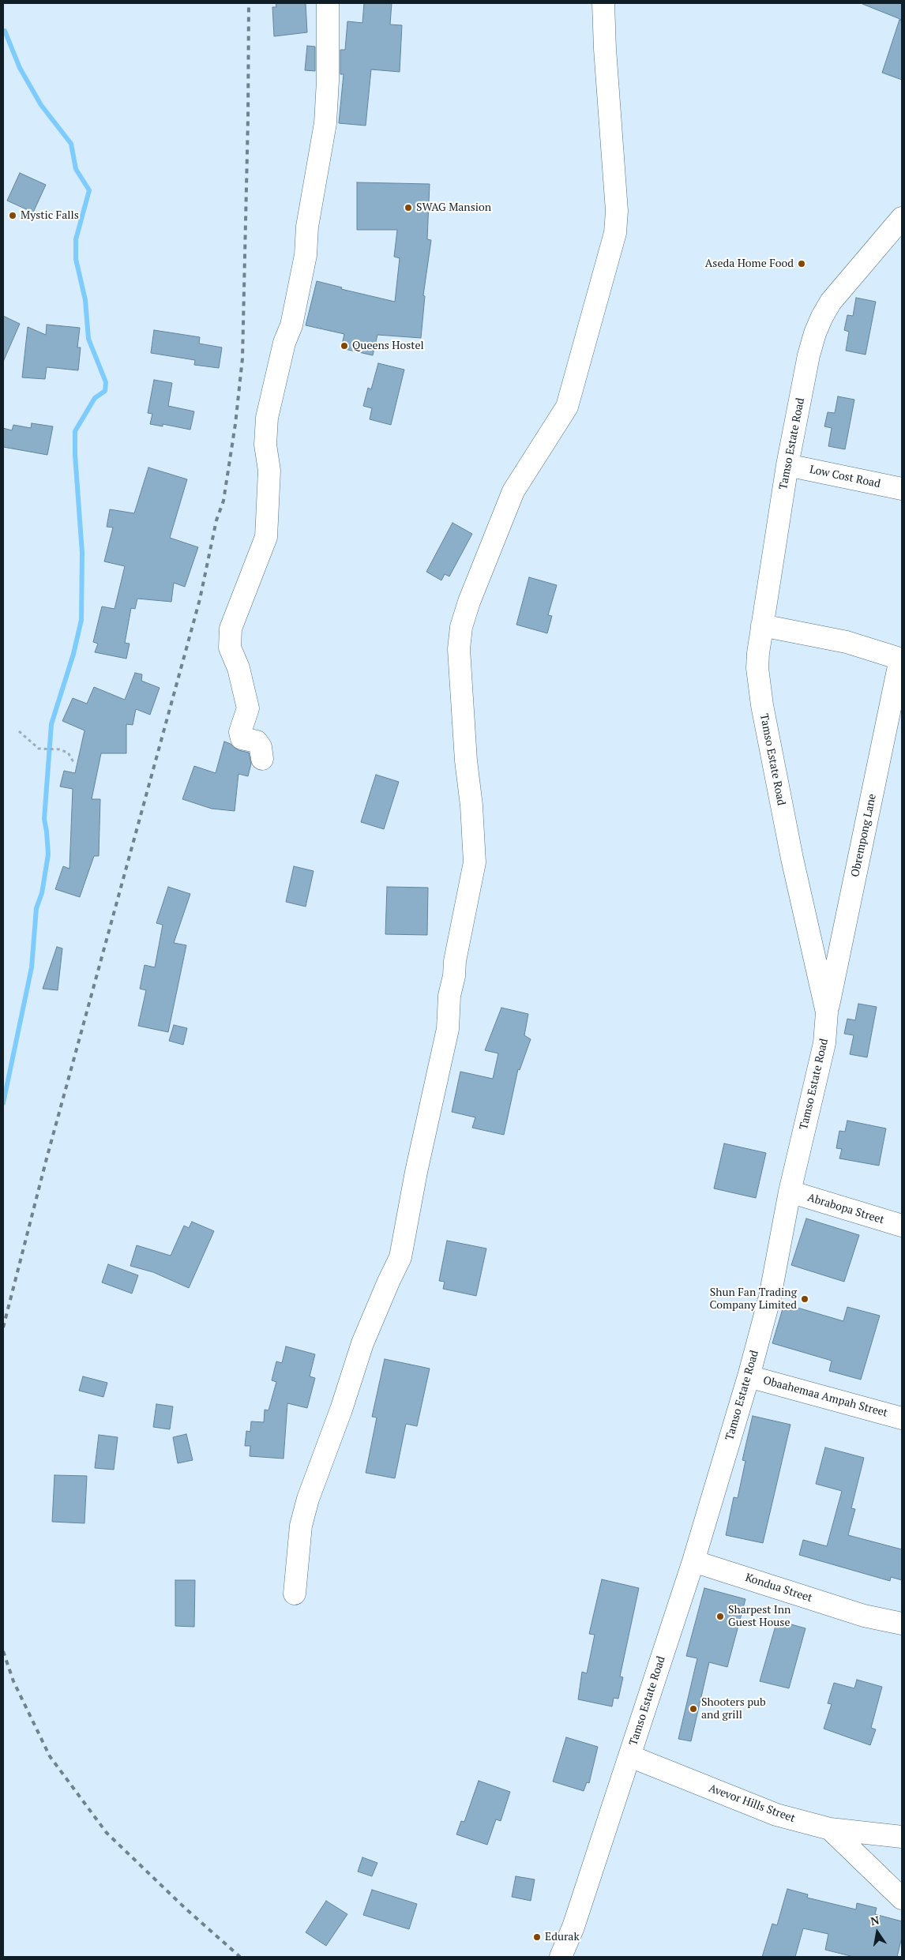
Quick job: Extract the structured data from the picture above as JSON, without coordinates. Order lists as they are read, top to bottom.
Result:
{
  "streets": {
    "street": [
      "Tamso Estate Road",
      "Low Cost Road",
      "Obrempong Lane",
      "Abrabopa Street",
      "Obaahemaa Ampah Street",
      "Kondua Street",
      "Avevor Hills Street"
    ]
  },
  "crossings": [
    ["Tamso Estate Road", "Low Cost Road"],
    ["Tamso Estate Road", "Obrempong Lane"],
    ["Tamso Estate Road", "Abrabopa Street"],
    ["Tamso Estate Road", "Obaahemaa Ampah Street"],
    ["Tamso Estate Road", "Kondua Street"],
    ["Tamso Estate Road", "Avevor Hills Street"]
  ],
  "places": [
    "SWAG Mansion",
    "Mystic Falls",
    "Aseda Home Food",
    "Queens Hostel",
    "Shun Fan Trading Company Limited",
    "Sharpest Inn Guest House",
    "Shooters pub and grill",
    "Edurak"
  ],
  "north": "top"
}
